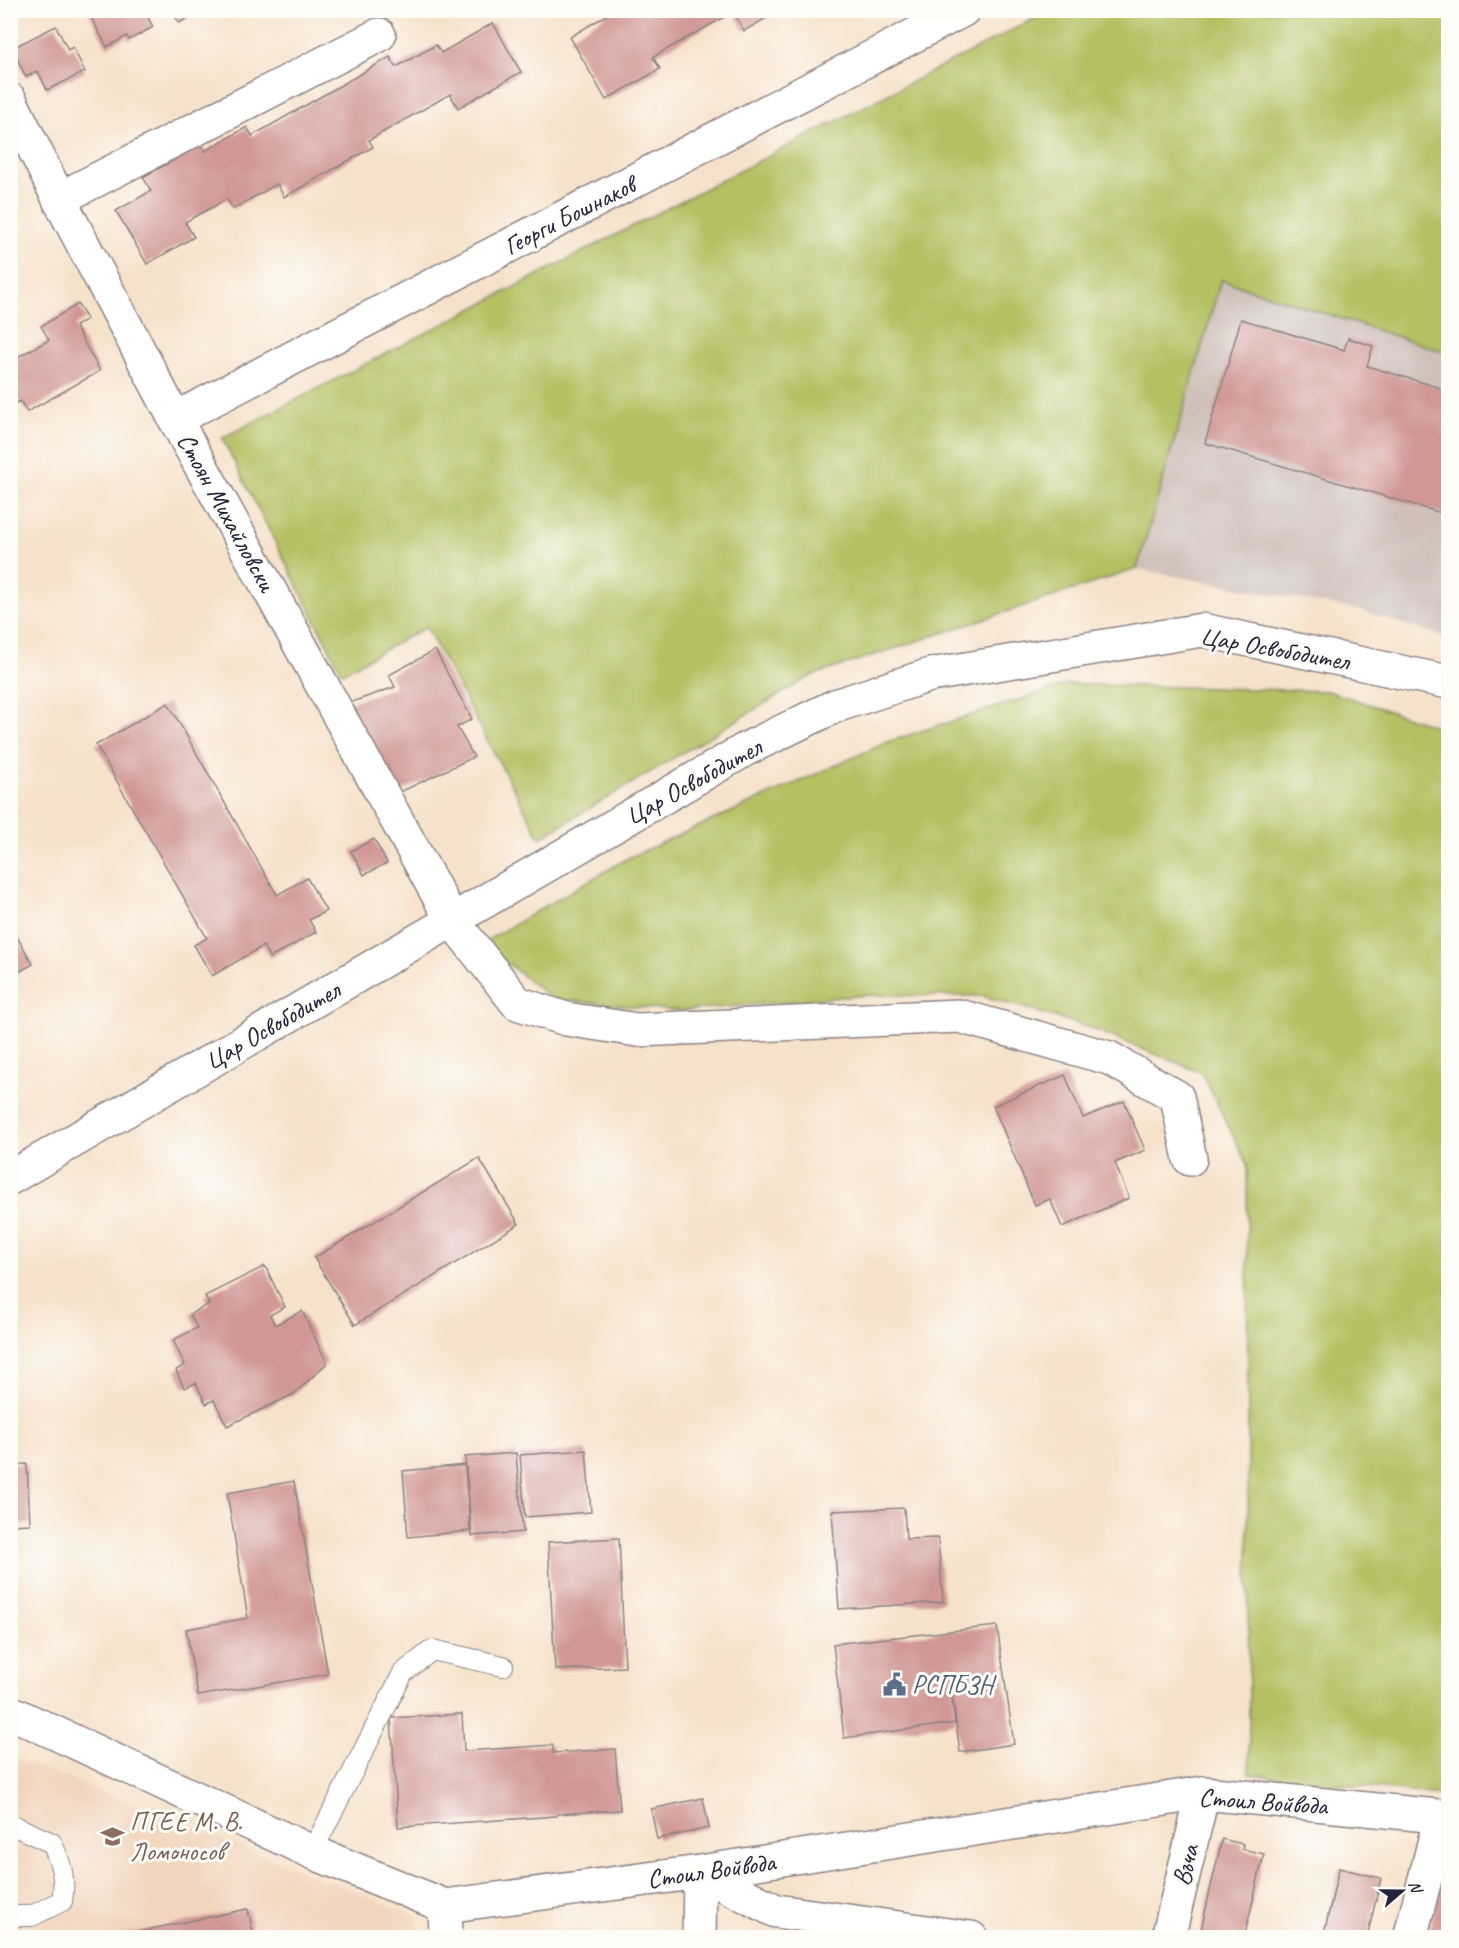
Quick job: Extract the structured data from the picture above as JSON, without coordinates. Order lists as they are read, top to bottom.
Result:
{
  "streets": {
    "street": [
      "Георги Бошнаков",
      "Стоян Михайловски",
      "Цар Освободител",
      "Стоил Войвода",
      "Въча"
    ]
  },
  "crossings": [
    ["Георги Бошнаков", "Стоян Михайловски"],
    ["Стоян Михайловски", "Цар Освободител"],
    ["Стоил Войвода", "Въча"]
  ],
  "places": {
    "public building": ["РСПБЗН"],
    "school or university": ["ПГЕЕ М. В. Ломоносов"]
  },
  "north": "right"
}
